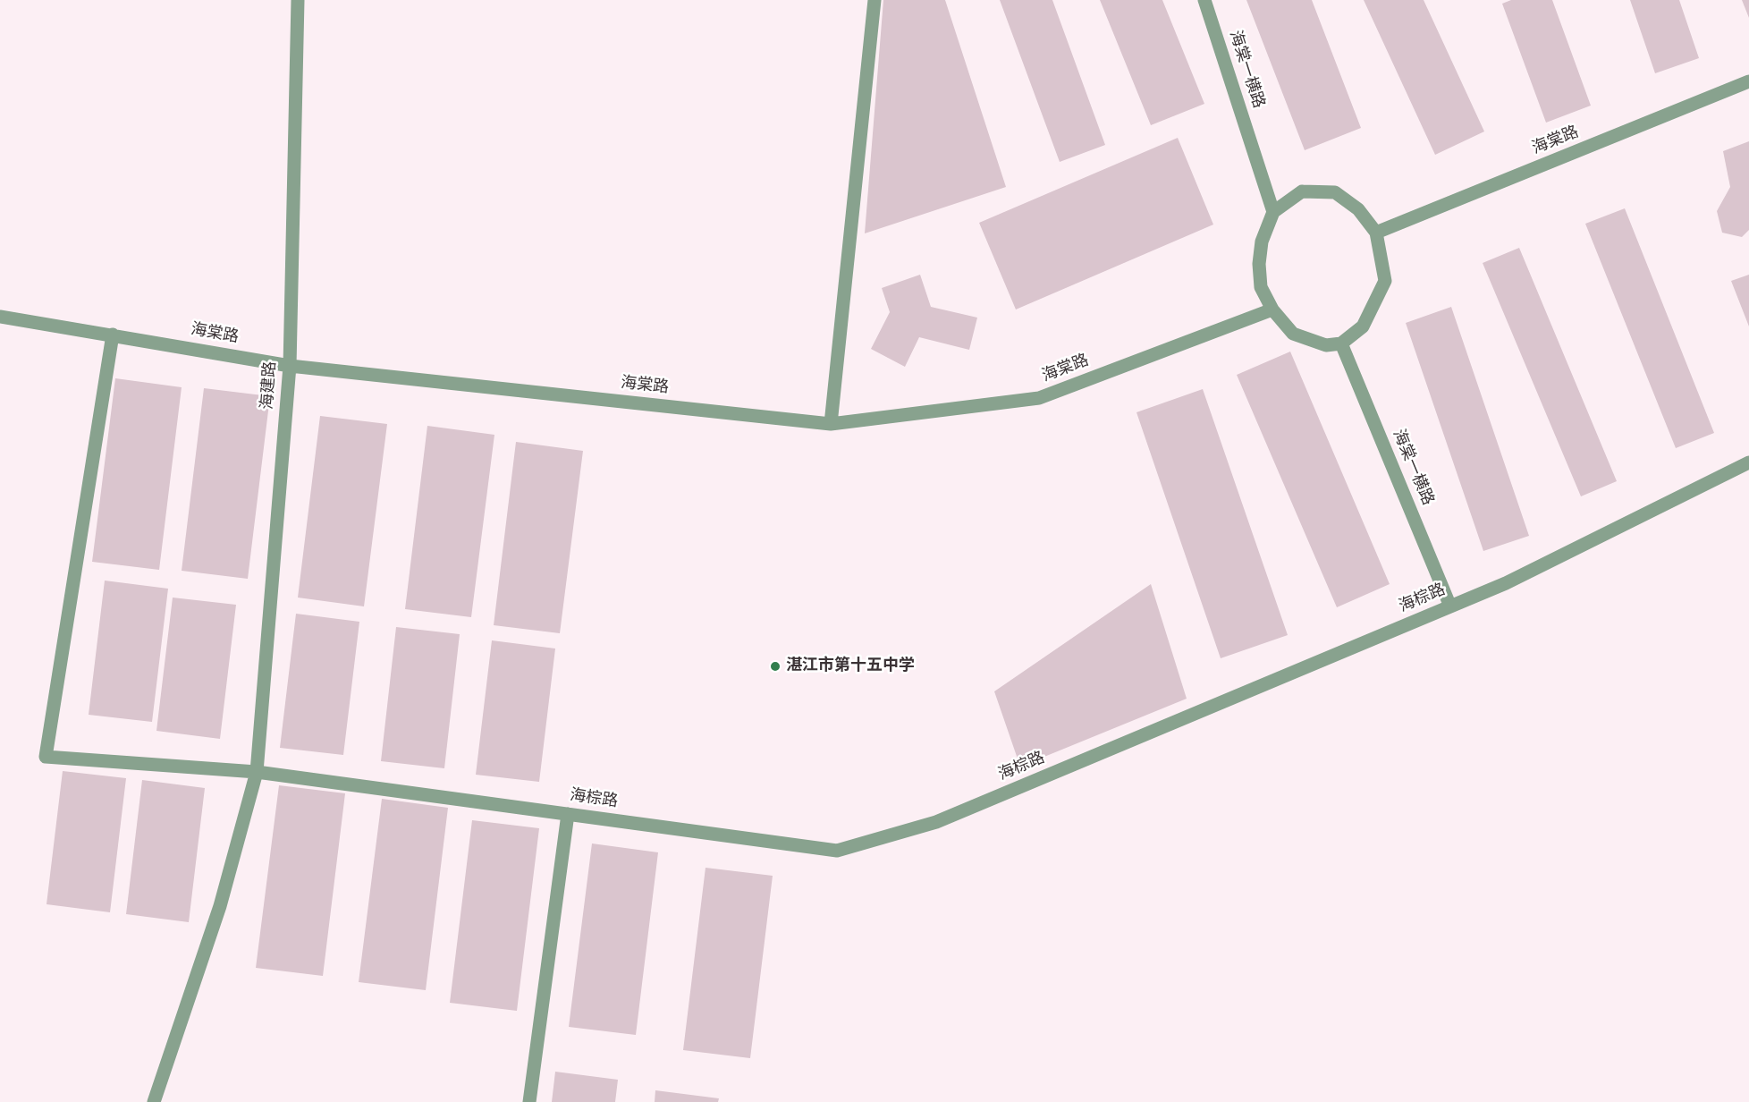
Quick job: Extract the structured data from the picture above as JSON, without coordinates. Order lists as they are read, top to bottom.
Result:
{
  "streets": {
    "street": [
      "海棠一横路",
      "海棠路",
      "海建路",
      "海棕路"
    ]
  },
  "crossings": [
    ["海棠一横路", "海棠路"],
    ["海棠一横路", "海棕路"],
    ["海棠路", "海建路"],
    ["海棠路", "海棕路"],
    ["海建路", "海棕路"]
  ],
  "places": ["湛江市第十五中学"]
}
